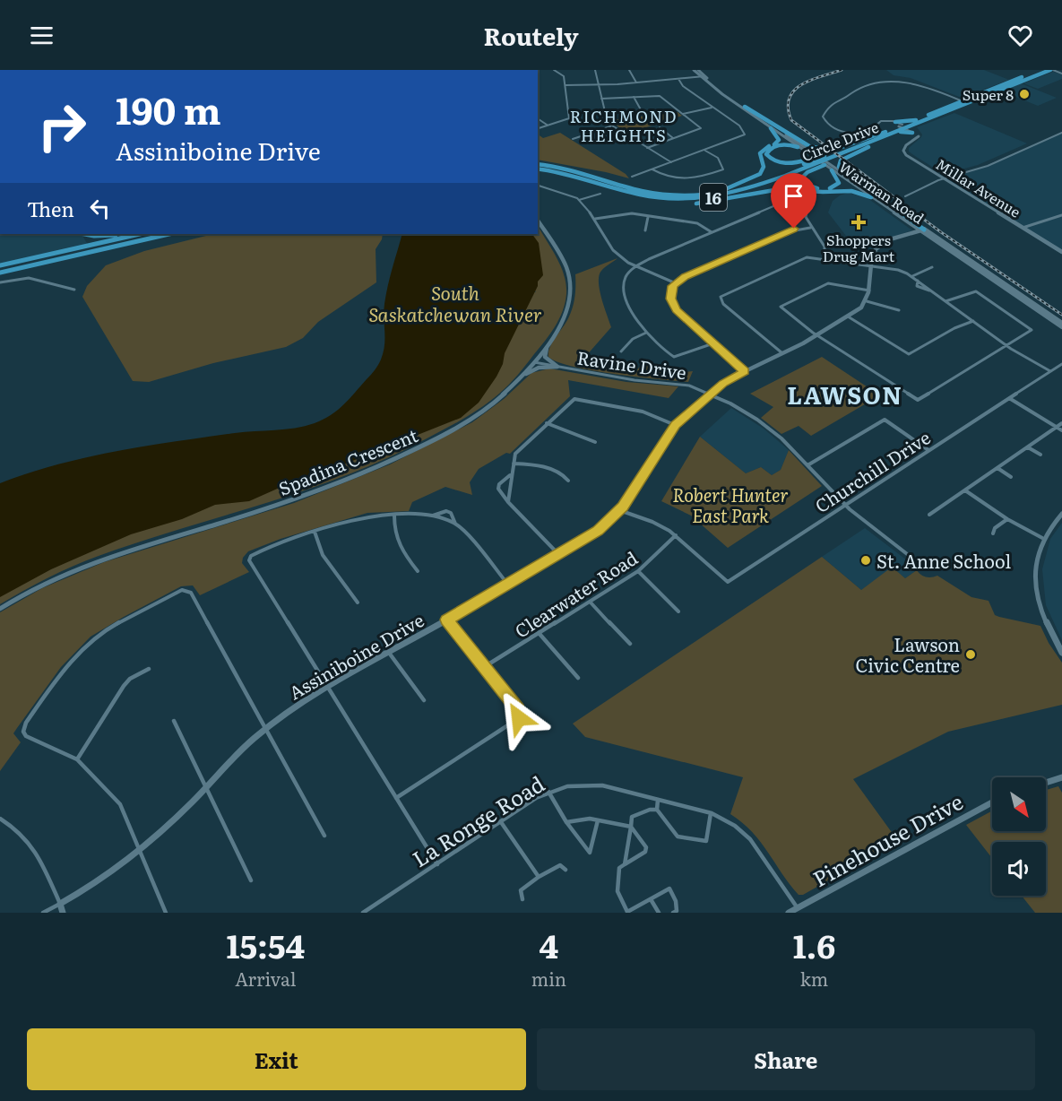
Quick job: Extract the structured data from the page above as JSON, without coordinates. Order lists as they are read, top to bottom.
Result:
{
  "streets": {
    "highway": ["Circle Drive", "16"],
    "street": [
      "Millar Avenue",
      "Warman Road",
      "Ravine Drive",
      "Spadina Crescent",
      "Churchill Drive",
      "Clearwater Road",
      "Assiniboine Drive",
      "La Ronge Road",
      "Pinehouse Drive"
    ]
  },
  "crossings": [
    ["Ravine Drive", "Spadina Crescent"],
    ["Ravine Drive", "Churchill Drive"],
    ["Ravine Drive", "Assiniboine Drive"],
    ["Churchill Drive", "Clearwater Road"],
    ["Churchill Drive", "Assiniboine Drive"],
    ["La Ronge Road", "Pinehouse Drive"]
  ],
  "districts": ["RICHMOND HEIGHTS", "LAWSON"],
  "water": ["South Saskatchewan River"],
  "parks": ["Robert Hunter East Park"],
  "places": {
    "other": ["Super 8", "St. Anne School", "Lawson Civic Centre"],
    "health": ["Shoppers Drug Mart"]
  },
  "north": "bottom right",
  "page": {
    "header": "Routely",
    "turn": ["190 m", "Assiniboine Drive"],
    "then": "Then",
    "eta": [
      "15:54",
      "Arrival",
      "4",
      "min",
      "1.6",
      "km"
    ],
    "buttons": ["Exit", "Share"]
  }
}
